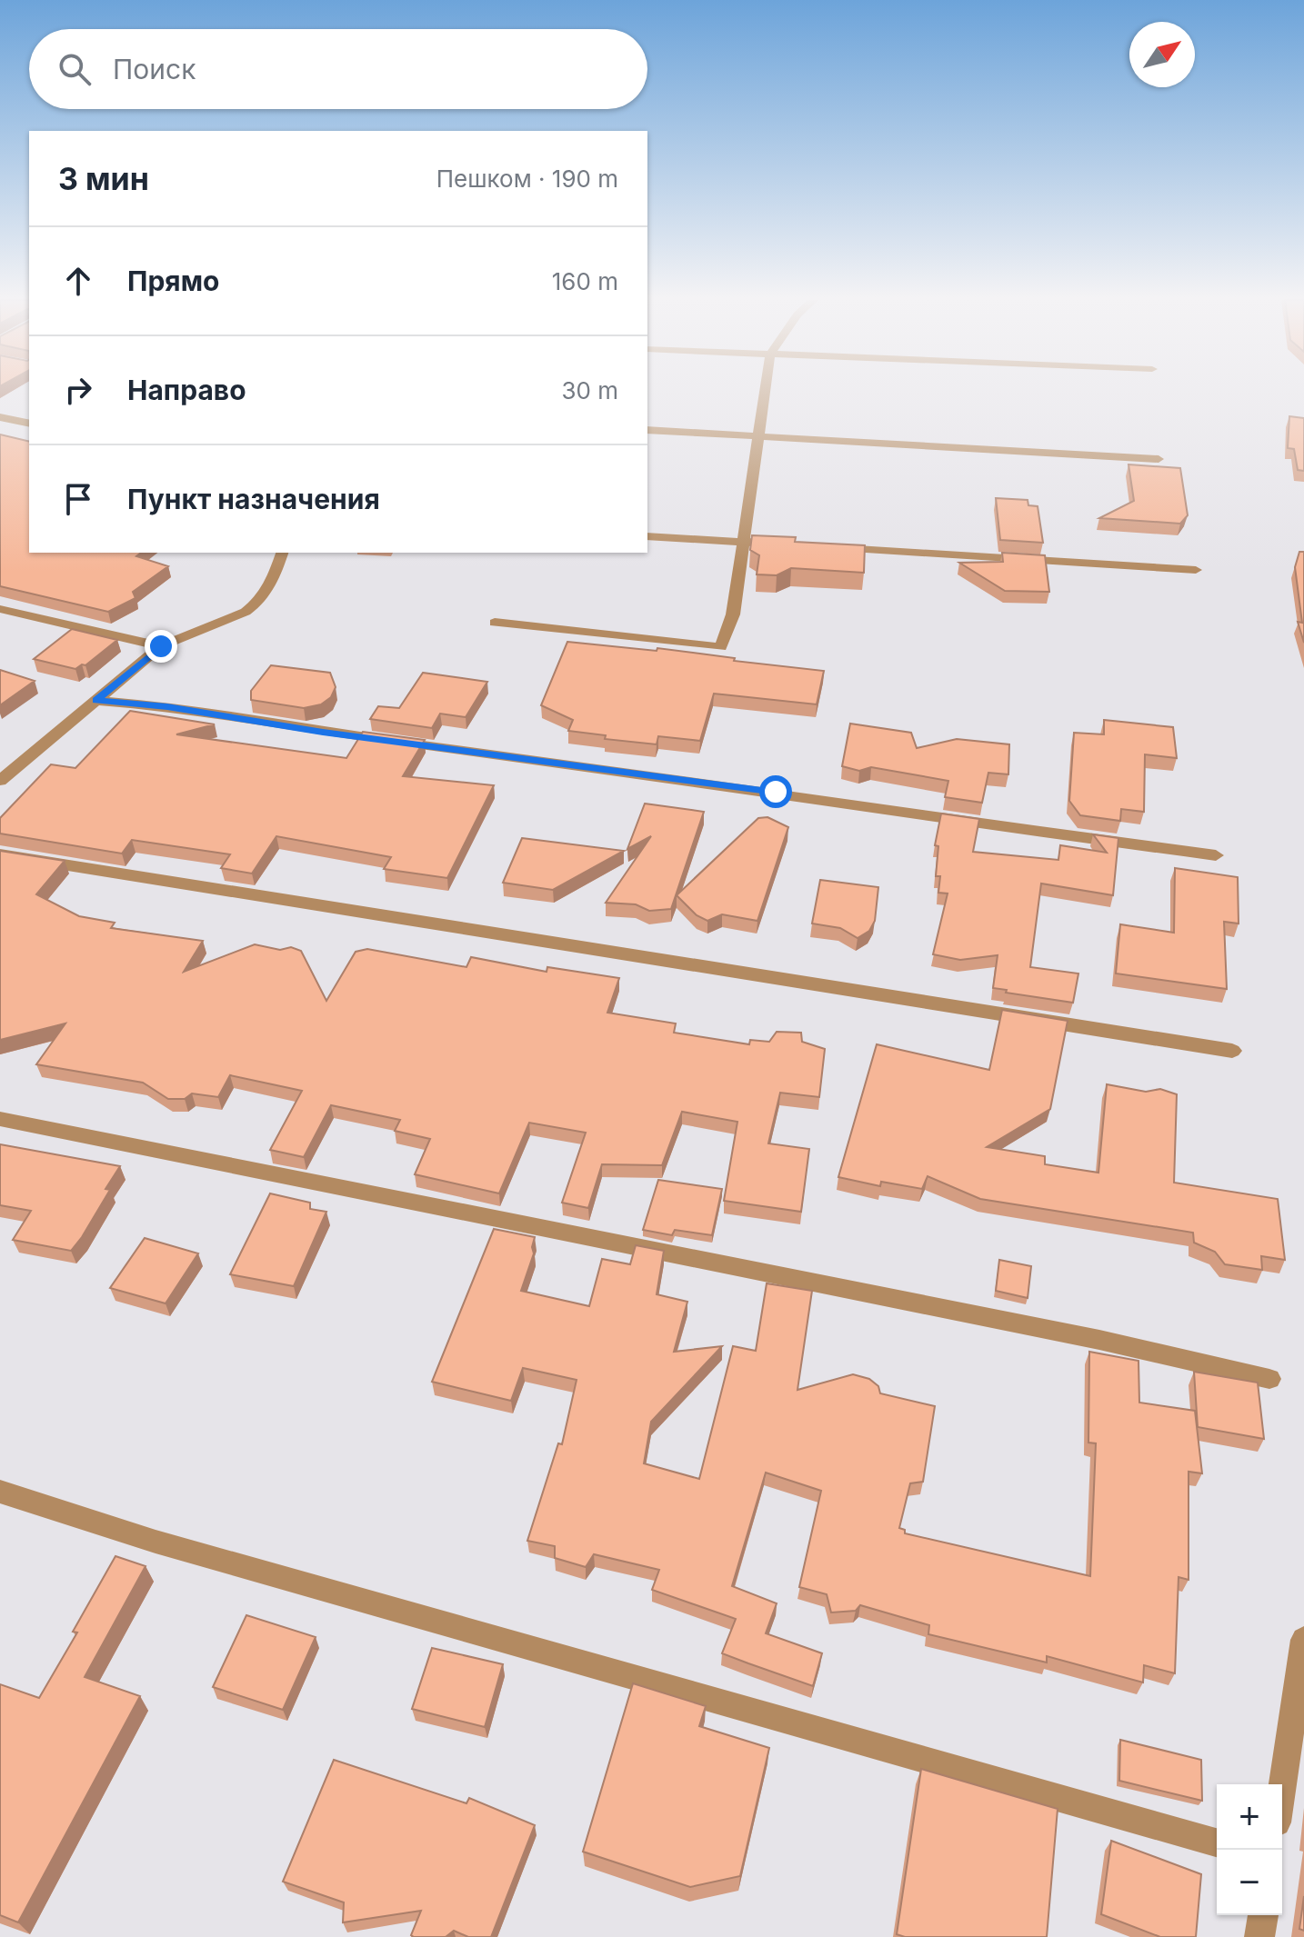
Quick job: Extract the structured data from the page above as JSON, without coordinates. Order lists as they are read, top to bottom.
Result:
{
  "north": "top right",
  "page": {
    "search": "Поиск",
    "heading": ["3 мин", "Пешком · 190 m"],
    "list": [
      ["Прямо", "160 m"],
      ["Направо", "30 m"],
      "Пункт назначения"
    ],
    "map_buttons": ["+", "−"]
  }
}
